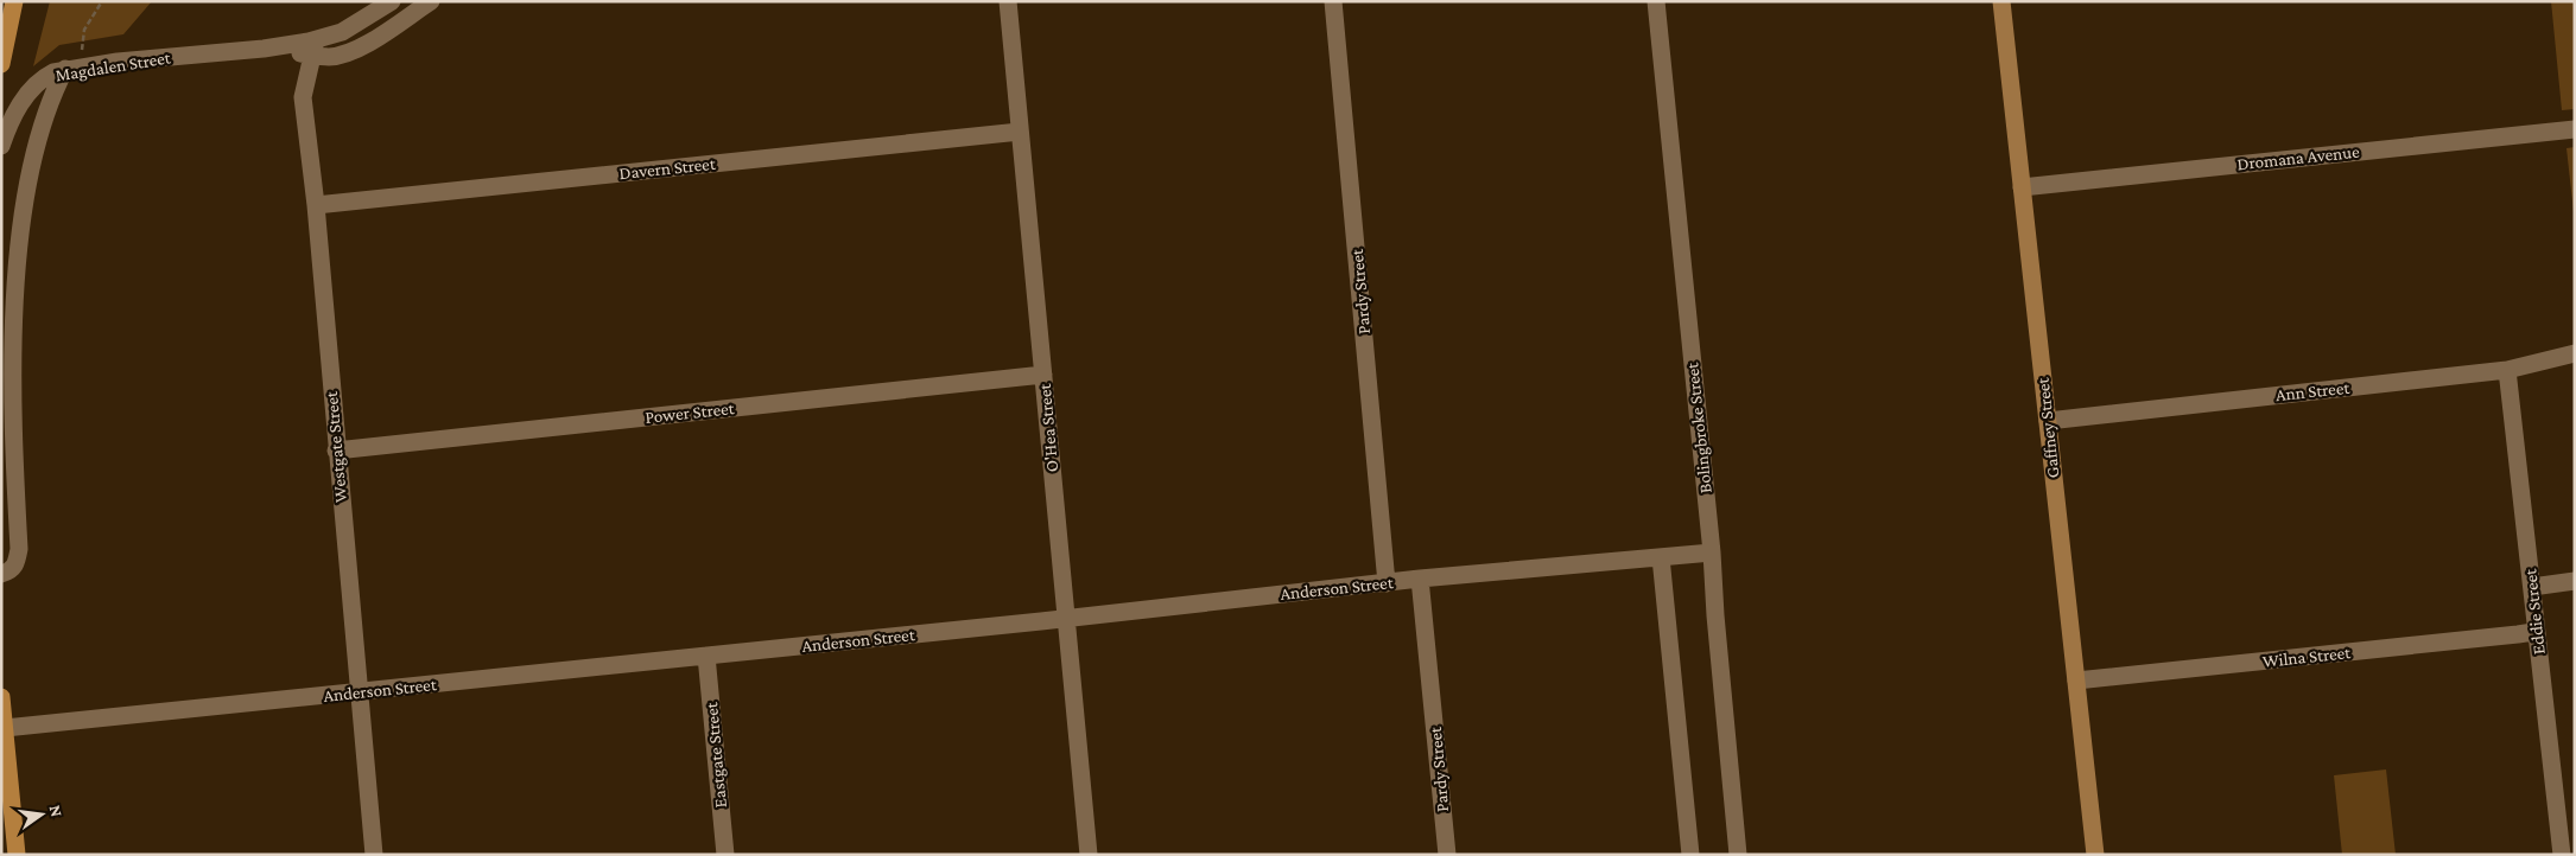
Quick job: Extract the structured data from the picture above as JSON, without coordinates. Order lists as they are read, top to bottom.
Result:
{
  "streets": {
    "main road": ["Gaffney Street"],
    "street": [
      "Magdalen Street",
      "Dromana Avenue",
      "Davern Street",
      "Pardy Street",
      "Ann Street",
      "Power Street",
      "O'Hea Street",
      "Bolingbroke Street",
      "Westgate Street",
      "Anderson Street",
      "Eddie Street",
      "Wilna Street",
      "Eastgate Street"
    ]
  },
  "crossings": [
    ["Magdalen Street", "Westgate Street"],
    ["Dromana Avenue", "Gaffney Street"],
    ["Davern Street", "O'Hea Street"],
    ["Davern Street", "Westgate Street"],
    ["Pardy Street", "Anderson Street"],
    ["Ann Street", "Gaffney Street"],
    ["Ann Street", "Eddie Street"],
    ["Power Street", "O'Hea Street"],
    ["Power Street", "Westgate Street"],
    ["O'Hea Street", "Anderson Street"],
    ["Bolingbroke Street", "Anderson Street"],
    ["Gaffney Street", "Wilna Street"],
    ["Westgate Street", "Anderson Street"],
    ["Anderson Street", "Eastgate Street"],
    ["Eddie Street", "Wilna Street"]
  ],
  "north": "right"
}
